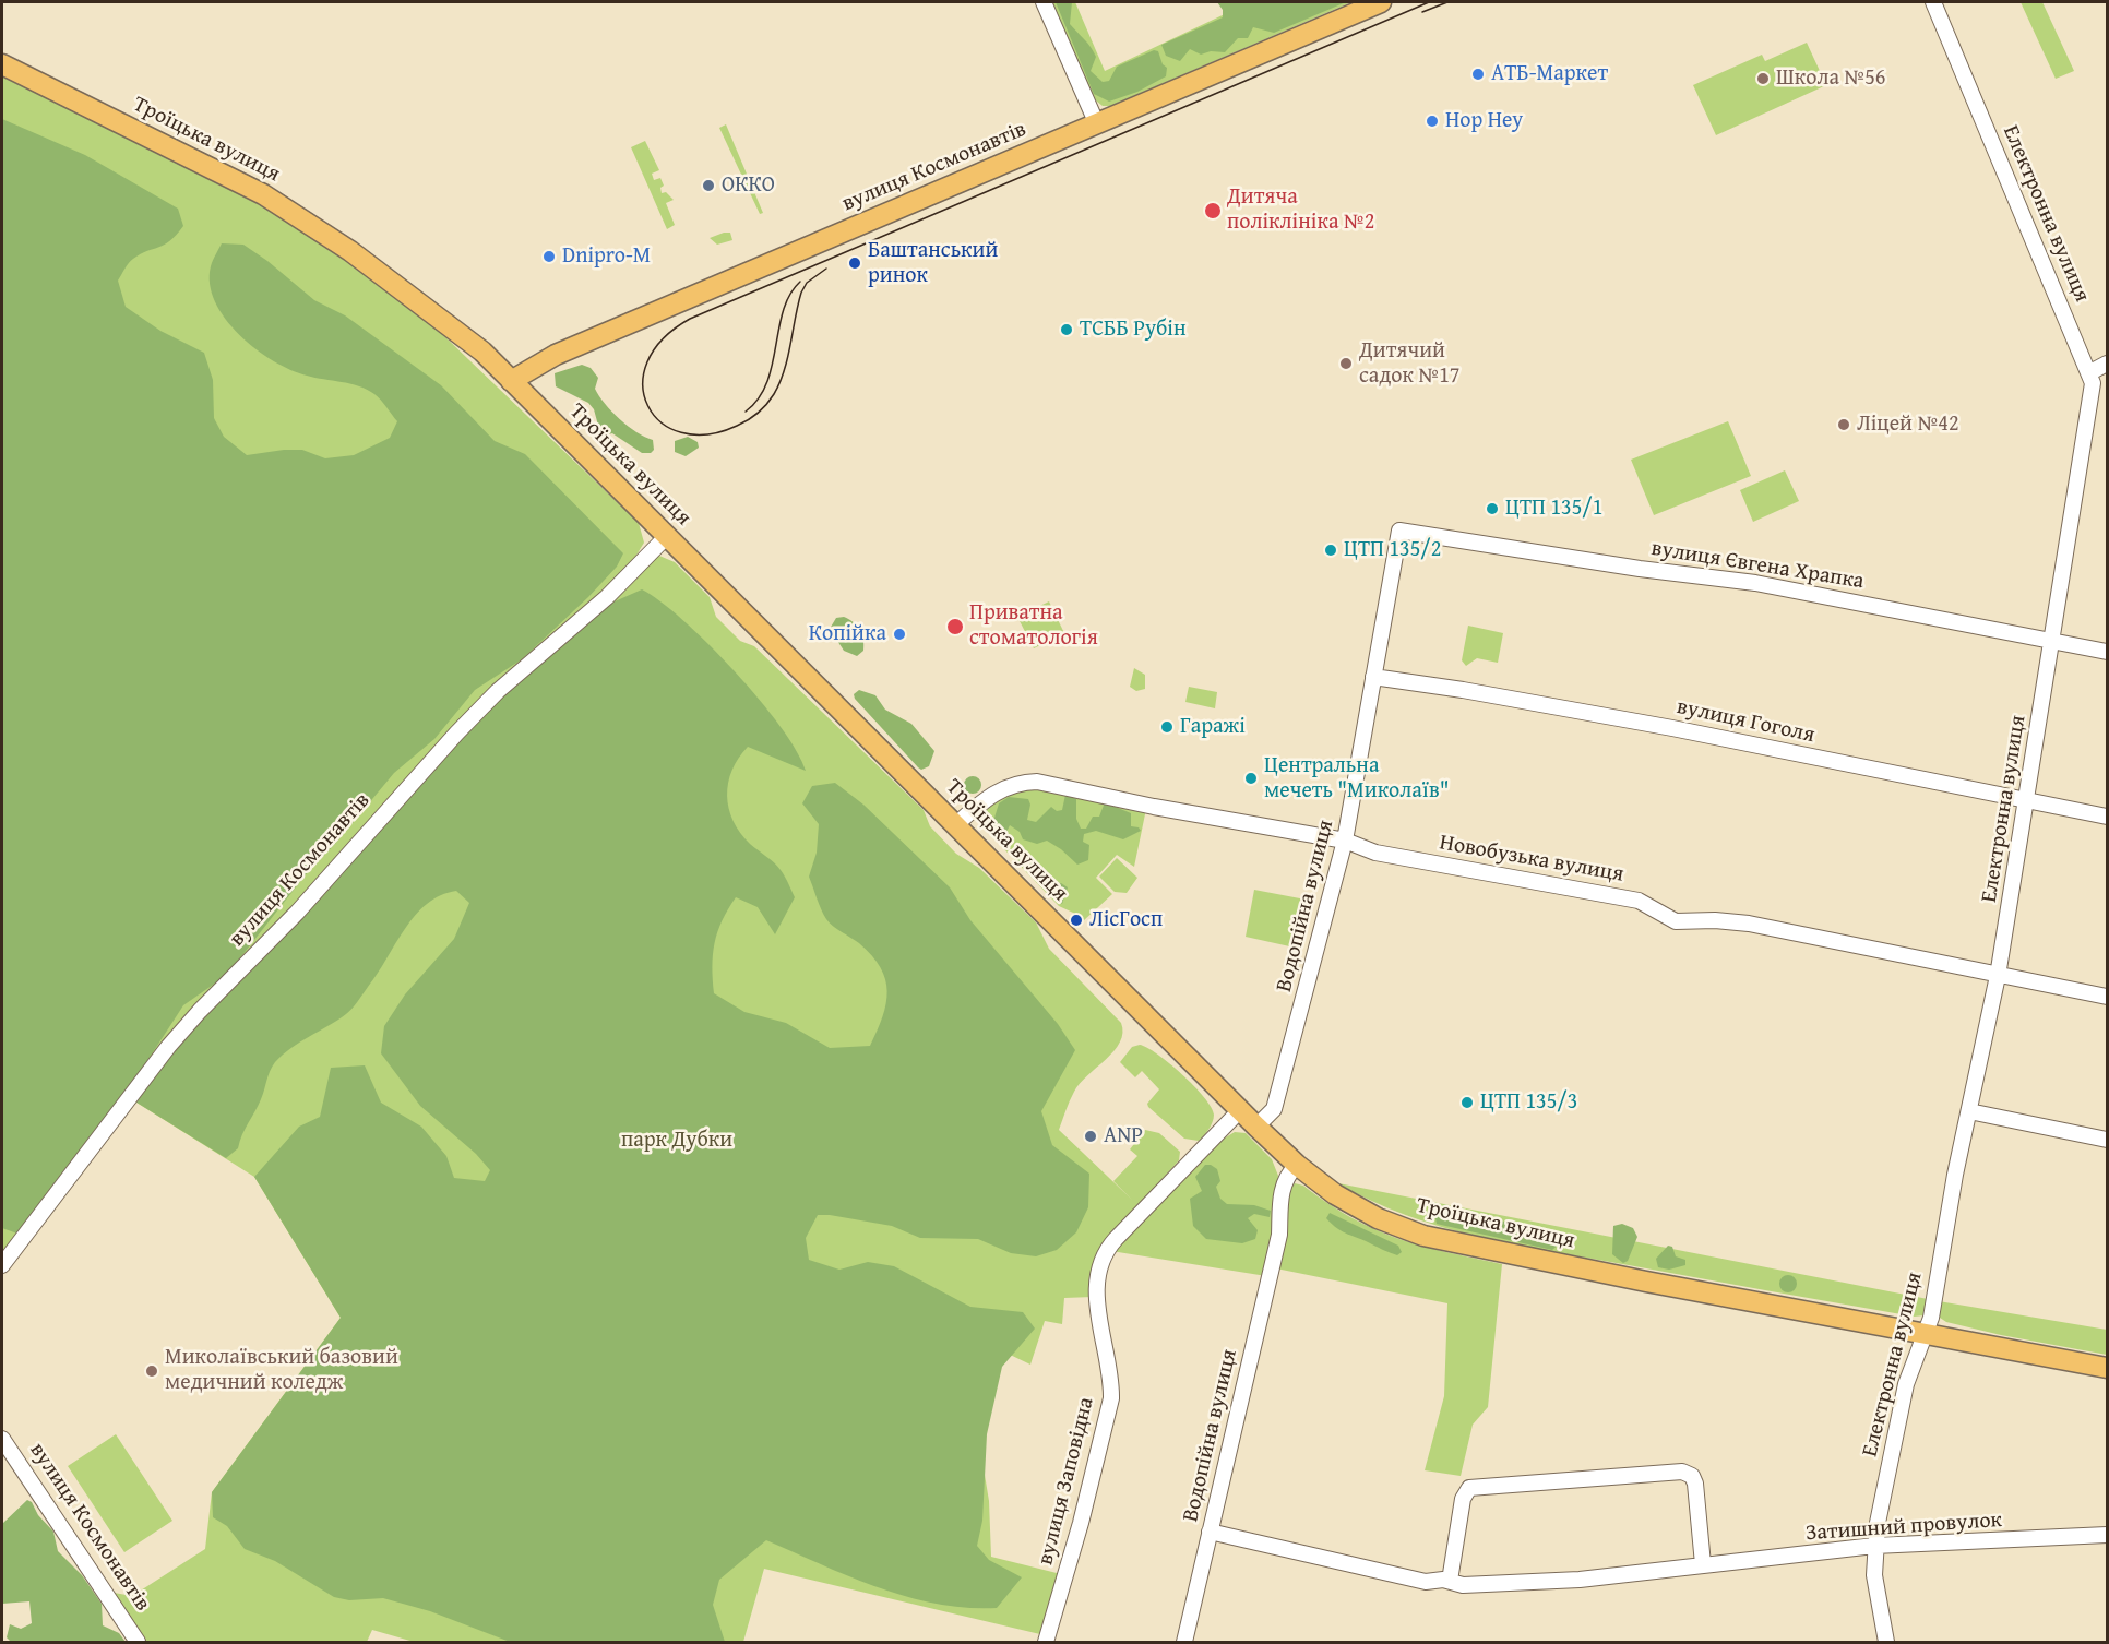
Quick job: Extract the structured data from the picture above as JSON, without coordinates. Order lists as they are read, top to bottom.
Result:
{
  "streets": {
    "main road": ["Троїцька вулиця", "вулиця Космонавтів"],
    "street": [
      "Електронна вулиця",
      "вулиця Євгена Храпка",
      "вулиця Гоголя",
      "Новобузька вулиця",
      "Водопійна вулиця",
      "вулиця Заповідна",
      "Затишний провулок"
    ]
  },
  "crossings": [
    ["Троїцька вулиця", "вулиця Космонавтів"],
    ["Троїцька вулиця", "Електронна вулиця"],
    ["Троїцька вулиця", "Новобузька вулиця"],
    ["Троїцька вулиця", "Водопійна вулиця"],
    ["Троїцька вулиця", "вулиця Заповідна"],
    ["Електронна вулиця", "вулиця Євгена Храпка"],
    ["Електронна вулиця", "вулиця Гоголя"],
    ["Електронна вулиця", "Новобузька вулиця"],
    ["Електронна вулиця", "Затишний провулок"],
    ["вулиця Євгена Храпка", "Водопійна вулиця"],
    ["вулиця Гоголя", "Водопійна вулиця"],
    ["Новобузька вулиця", "Водопійна вулиця"],
    ["Водопійна вулиця", "Затишний провулок"]
  ],
  "parks": ["парк Дубки"],
  "places": [
    "АТБ-Маркет",
    "Школа №56",
    "Hop Hey",
    "ОККО",
    "Дитяча поліклініка №2",
    "Dnipro-M",
    "Баштанський ринок",
    "ТСББ Рубін",
    "Дитячий садок №17",
    "Ліцей №42",
    "ЦТП 135/1",
    "ЦТП 135/2",
    "Приватна стоматологія",
    "Копійка",
    "Гаражі",
    "Центральна мечеть \"Миколаїв\"",
    "ЛісГосп",
    "ЦТП 135/3",
    "ANP",
    "Миколаївський базовий медичний коледж"
  ]
}
